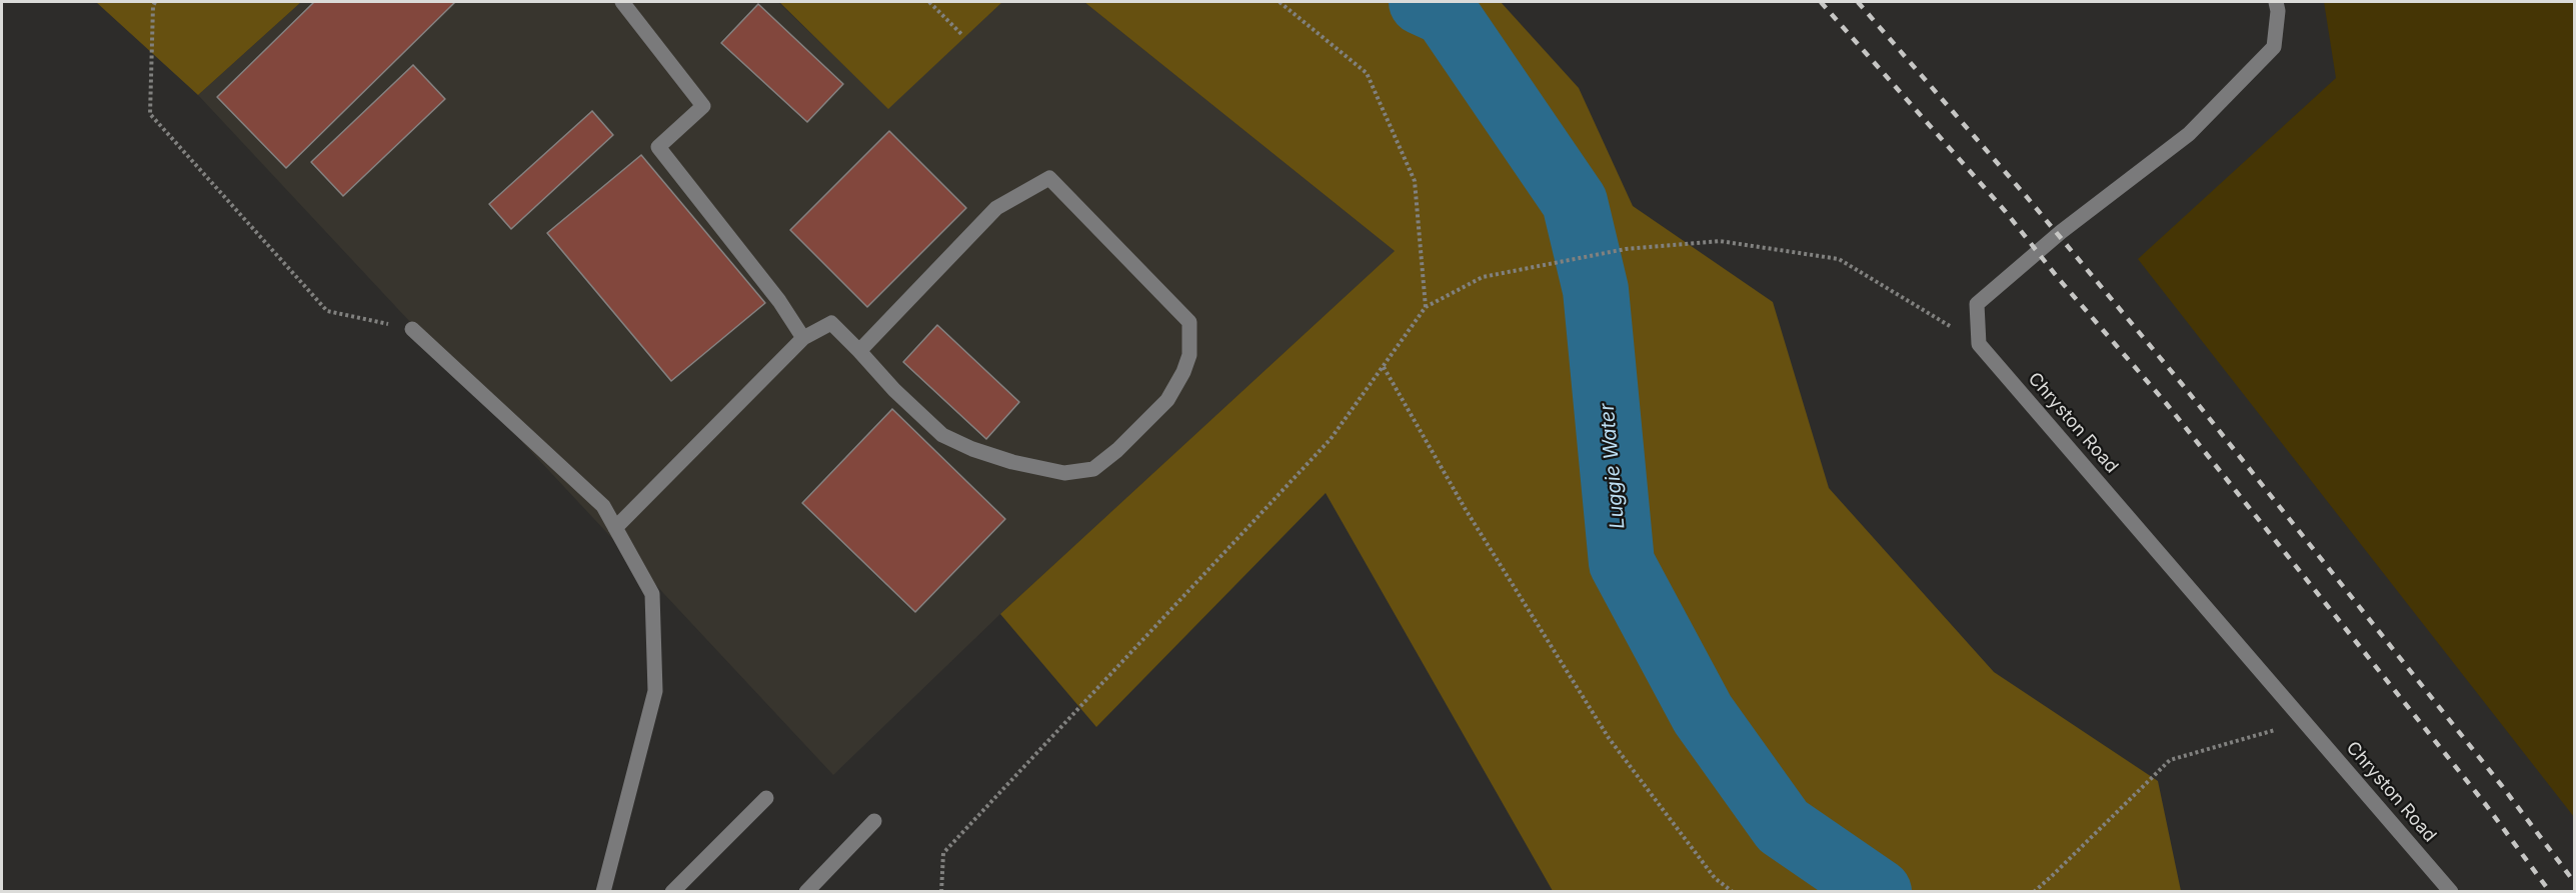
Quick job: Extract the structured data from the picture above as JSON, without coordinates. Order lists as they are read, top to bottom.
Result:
{
  "streets": {
    "street": ["Chryston Road"]
  },
  "water": ["Luggie Water"]
}
